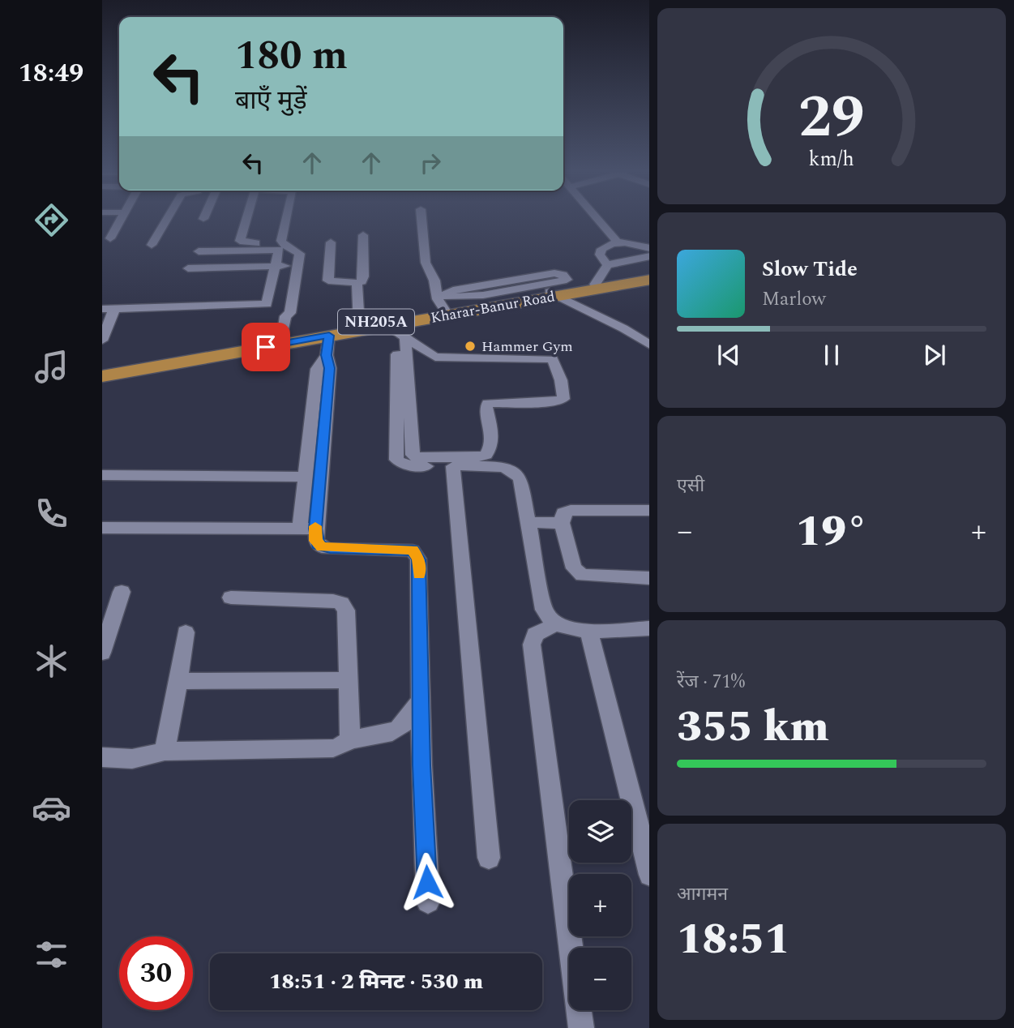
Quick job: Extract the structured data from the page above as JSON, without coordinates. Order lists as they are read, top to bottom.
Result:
{
  "streets": {
    "highway": ["Kharar-Banur Road", "NH205A"]
  },
  "crossings": [
    ["Kharar-Banur Road", "NH205A"]
  ],
  "places": ["Hammer Gym"],
  "page": {
    "tabs": "18:49",
    "turn": ["180 m", "बाएँ मुड़ें"],
    "song": ["Slow Tide", "Marlow"],
    "tile": [
      "एसी",
      ["रेंज · 71%", "355 km"],
      ["आगमन", "18:51"]
    ],
    "heat": ["−", "19°", "+"],
    "map_buttons": ["+", "−"],
    "limit": "30",
    "trip": "18:51 · 2 मिनट · 530 m",
    "gauge": ["29", "km/h"]
  }
}
